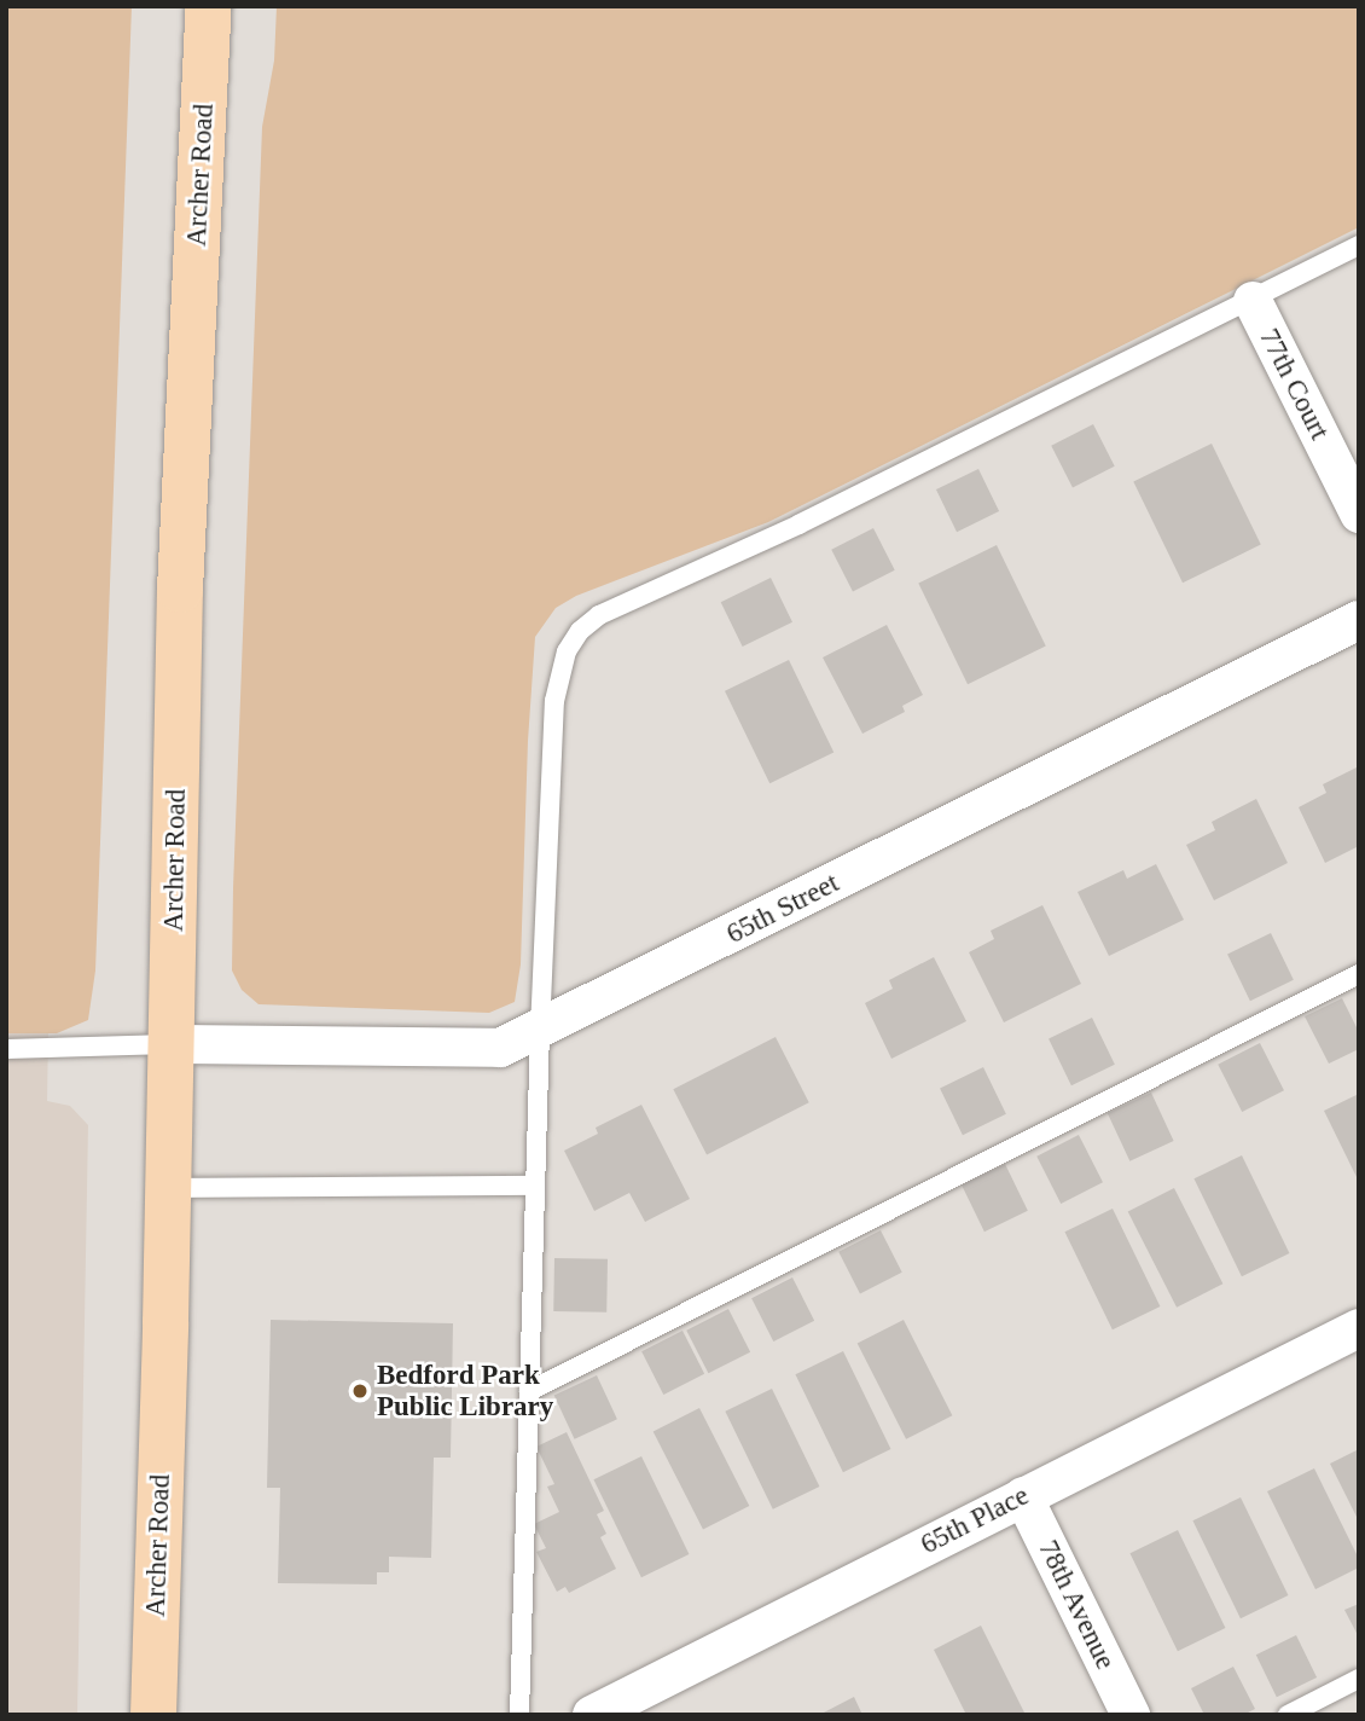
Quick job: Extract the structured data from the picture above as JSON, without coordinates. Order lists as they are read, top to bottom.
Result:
{
  "streets": {
    "main road": ["Archer Road"],
    "street": [
      "77th Court",
      "65th Street",
      "65th Place",
      "78th Avenue"
    ]
  },
  "crossings": [
    ["Archer Road", "65th Street"],
    ["65th Place", "78th Avenue"]
  ],
  "places": ["Bedford Park Public Library"]
}
